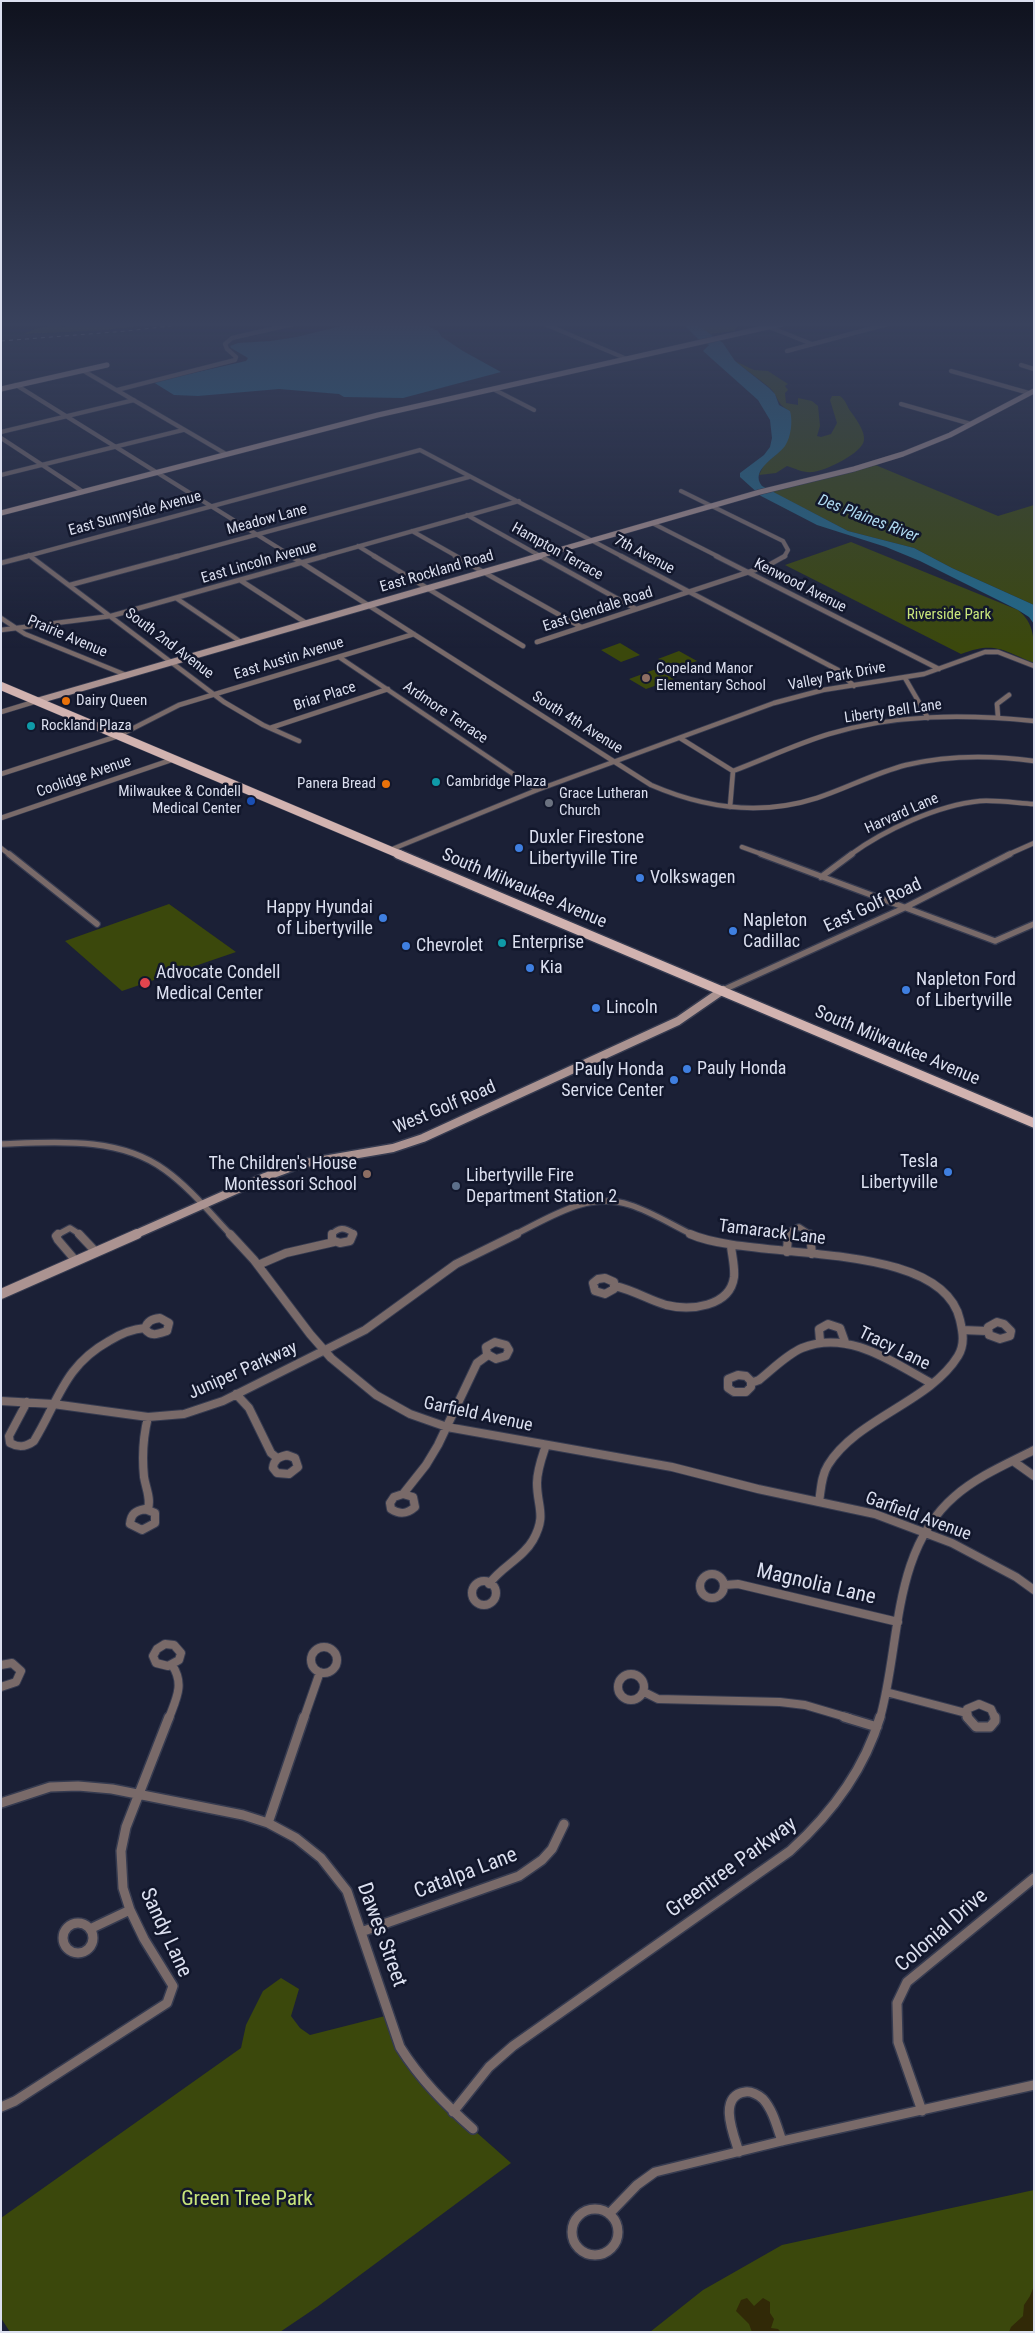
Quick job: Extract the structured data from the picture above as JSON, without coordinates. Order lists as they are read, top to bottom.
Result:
{
  "streets": {
    "main road": ["South Milwaukee Avenue"],
    "street": [
      "East Sunnyside Avenue",
      "Meadow Lane",
      "Hampton Terrace",
      "7th Avenue",
      "East Lincoln Avenue",
      "East Rockland Road",
      "Kenwood Avenue",
      "East Glendale Road",
      "Prairie Avenue",
      "South 2nd Avenue",
      "East Austin Avenue",
      "Valley Park Drive",
      "Briar Place",
      "Liberty Bell Lane",
      "Ardmore Terrace",
      "South 4th Avenue",
      "Coolidge Avenue",
      "Harvard Lane",
      "East Golf Road",
      "West Golf Road",
      "Tamarack Lane",
      "Tracy Lane",
      "Juniper Parkway",
      "Garfield Avenue",
      "Magnolia Lane",
      "Greentree Parkway",
      "Catalpa Lane",
      "Colonial Drive",
      "Sandy Lane",
      "Dawes Street"
    ]
  },
  "crossings": [
    ["East Sunnyside Avenue", "7th Avenue"],
    ["East Sunnyside Avenue", "South 2nd Avenue"],
    ["East Sunnyside Avenue", "South 4th Avenue"],
    ["Meadow Lane", "7th Avenue"],
    ["Meadow Lane", "South 2nd Avenue"],
    ["Meadow Lane", "South 4th Avenue"],
    ["Hampton Terrace", "East Lincoln Avenue"],
    ["Hampton Terrace", "East Rockland Road"],
    ["Hampton Terrace", "East Glendale Road"],
    ["7th Avenue", "East Lincoln Avenue"],
    ["7th Avenue", "East Rockland Road"],
    ["7th Avenue", "East Glendale Road"],
    ["7th Avenue", "Valley Park Drive"],
    ["East Lincoln Avenue", "Prairie Avenue"],
    ["East Lincoln Avenue", "South 2nd Avenue"],
    ["East Lincoln Avenue", "South 4th Avenue"],
    ["East Rockland Road", "Kenwood Avenue"],
    ["East Rockland Road", "East Glendale Road"],
    ["East Rockland Road", "Prairie Avenue"],
    ["East Rockland Road", "South 2nd Avenue"],
    ["East Rockland Road", "South 4th Avenue"],
    ["East Rockland Road", "South Milwaukee Avenue"],
    ["Kenwood Avenue", "East Glendale Road"],
    ["Kenwood Avenue", "Valley Park Drive"],
    ["South 2nd Avenue", "East Austin Avenue"],
    ["South 2nd Avenue", "Briar Place"],
    ["East Austin Avenue", "Ardmore Terrace"],
    ["East Austin Avenue", "South 4th Avenue"],
    ["East Austin Avenue", "South Milwaukee Avenue"],
    ["Valley Park Drive", "Ardmore Terrace"],
    ["Valley Park Drive", "South 4th Avenue"],
    ["Valley Park Drive", "South Milwaukee Avenue"],
    ["Briar Place", "Ardmore Terrace"],
    ["Coolidge Avenue", "South Milwaukee Avenue"],
    ["South Milwaukee Avenue", "East Golf Road"],
    ["South Milwaukee Avenue", "West Golf Road"],
    ["East Golf Road", "West Golf Road"],
    ["West Golf Road", "Garfield Avenue"],
    ["Tamarack Lane", "Tracy Lane"],
    ["Tamarack Lane", "Juniper Parkway"],
    ["Tamarack Lane", "Garfield Avenue"],
    ["Juniper Parkway", "Garfield Avenue"],
    ["Garfield Avenue", "Greentree Parkway"],
    ["Magnolia Lane", "Greentree Parkway"],
    ["Greentree Parkway", "Dawes Street"],
    ["Catalpa Lane", "Dawes Street"],
    ["Sandy Lane", "Dawes Street"]
  ],
  "water": ["Des Plaines River"],
  "parks": ["Riverside Park", "Green Tree Park"],
  "places": [
    "Copeland Manor Elementary School",
    "Dairy Queen",
    "Rockland Plaza",
    "Cambridge Plaza",
    "Panera Bread",
    "Milwaukee & Condell Medical Center",
    "Grace Lutheran Church",
    "Duxler Firestone Libertyville Tire",
    "Volkswagen",
    "Happy Hyundai of Libertyville",
    "Napleton Cadillac",
    "Enterprise",
    "Chevrolet",
    "Kia",
    "Advocate Condell Medical Center",
    "Napleton Ford of Libertyville",
    "Lincoln",
    "Pauly Honda",
    "Pauly Honda Service Center",
    "Tesla Libertyville",
    "The Children's House Montessori School",
    "Libertyville Fire Department Station 2"
  ]
}
